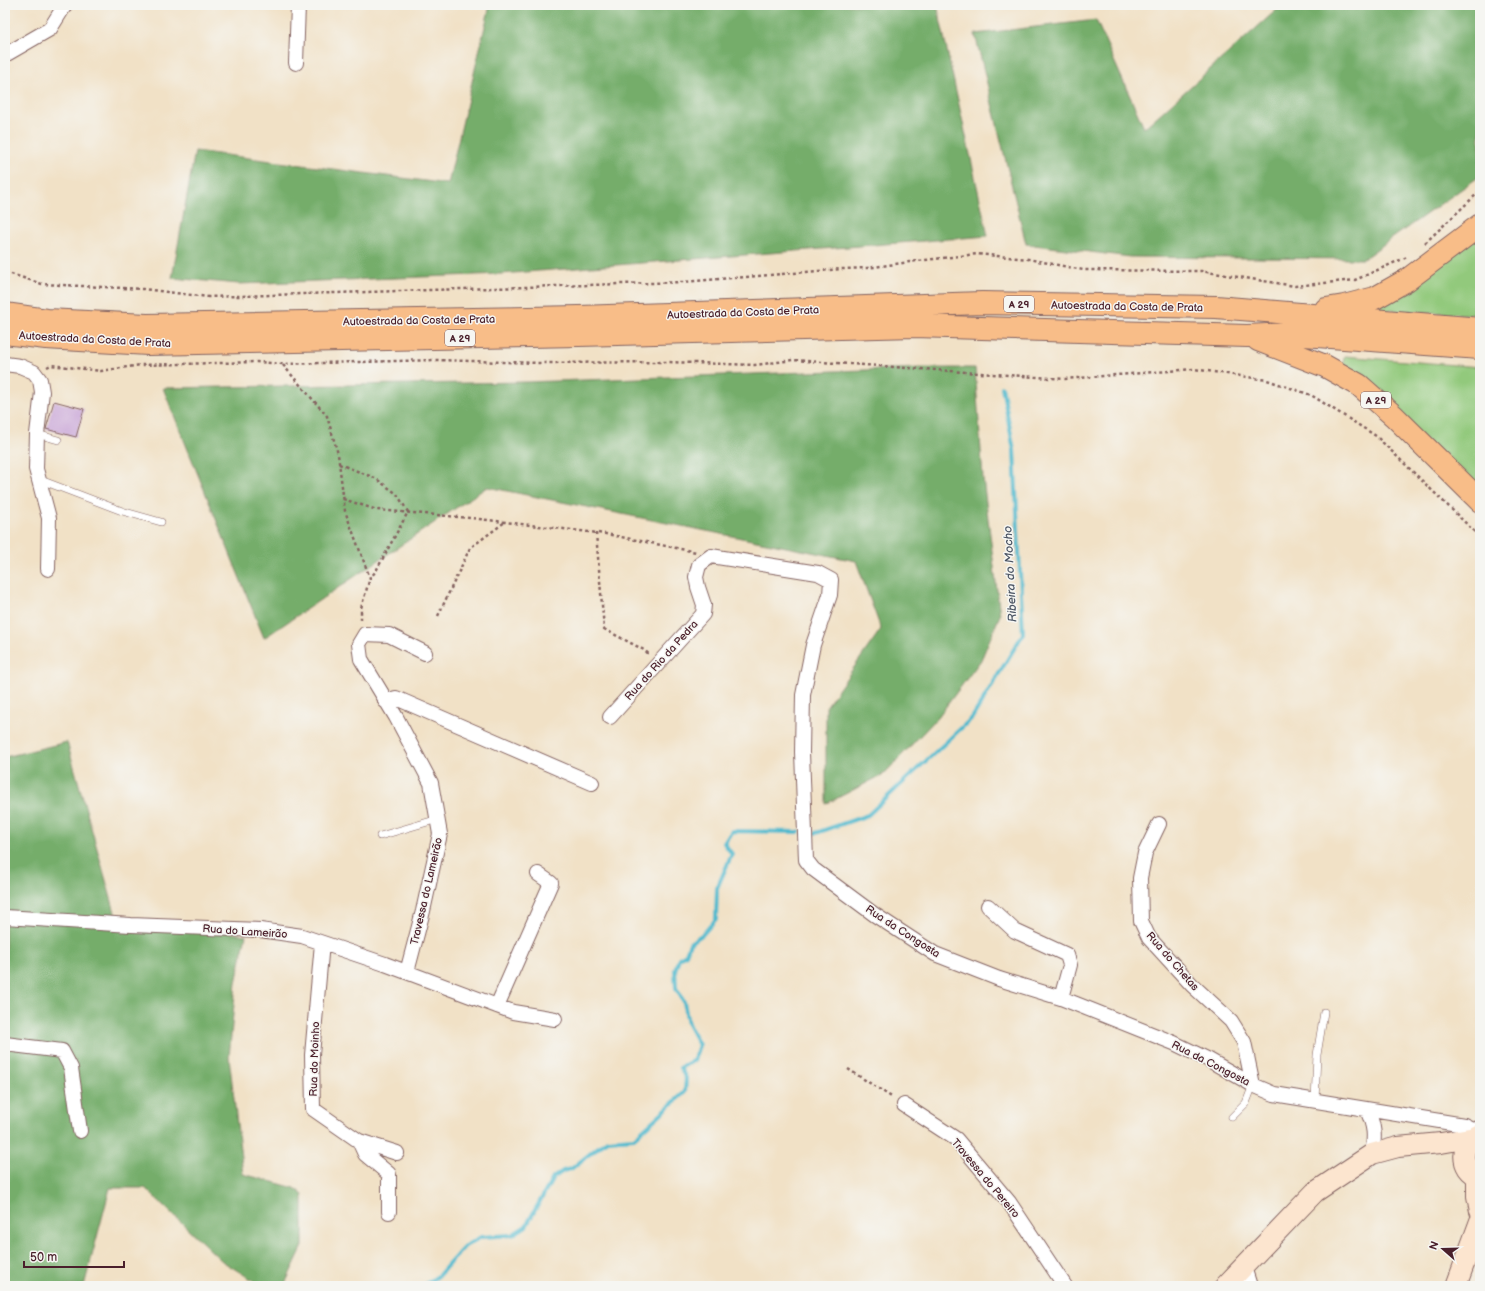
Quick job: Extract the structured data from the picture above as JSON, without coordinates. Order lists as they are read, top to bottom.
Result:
{
  "streets": {
    "highway": ["A 29", "Autoestrada da Costa de Prata"],
    "street": [
      "Rua do Rio da Pedra",
      "Travessa do Lameirão",
      "Rua do Lameirão",
      "Rua da Congosta",
      "Rua do Chetas",
      "Rua do Moinho",
      "Travessa do Pereiro"
    ]
  },
  "crossings": [
    ["A 29", "Autoestrada da Costa de Prata"],
    ["Rua do Rio da Pedra", "Rua da Congosta"],
    ["Travessa do Lameirão", "Rua do Lameirão"],
    ["Rua do Lameirão", "Rua do Moinho"],
    ["Rua da Congosta", "Rua do Chetas"]
  ],
  "water": ["Ribeira do Mocho"],
  "scale_bar": "50 m",
  "north": "left"
}
